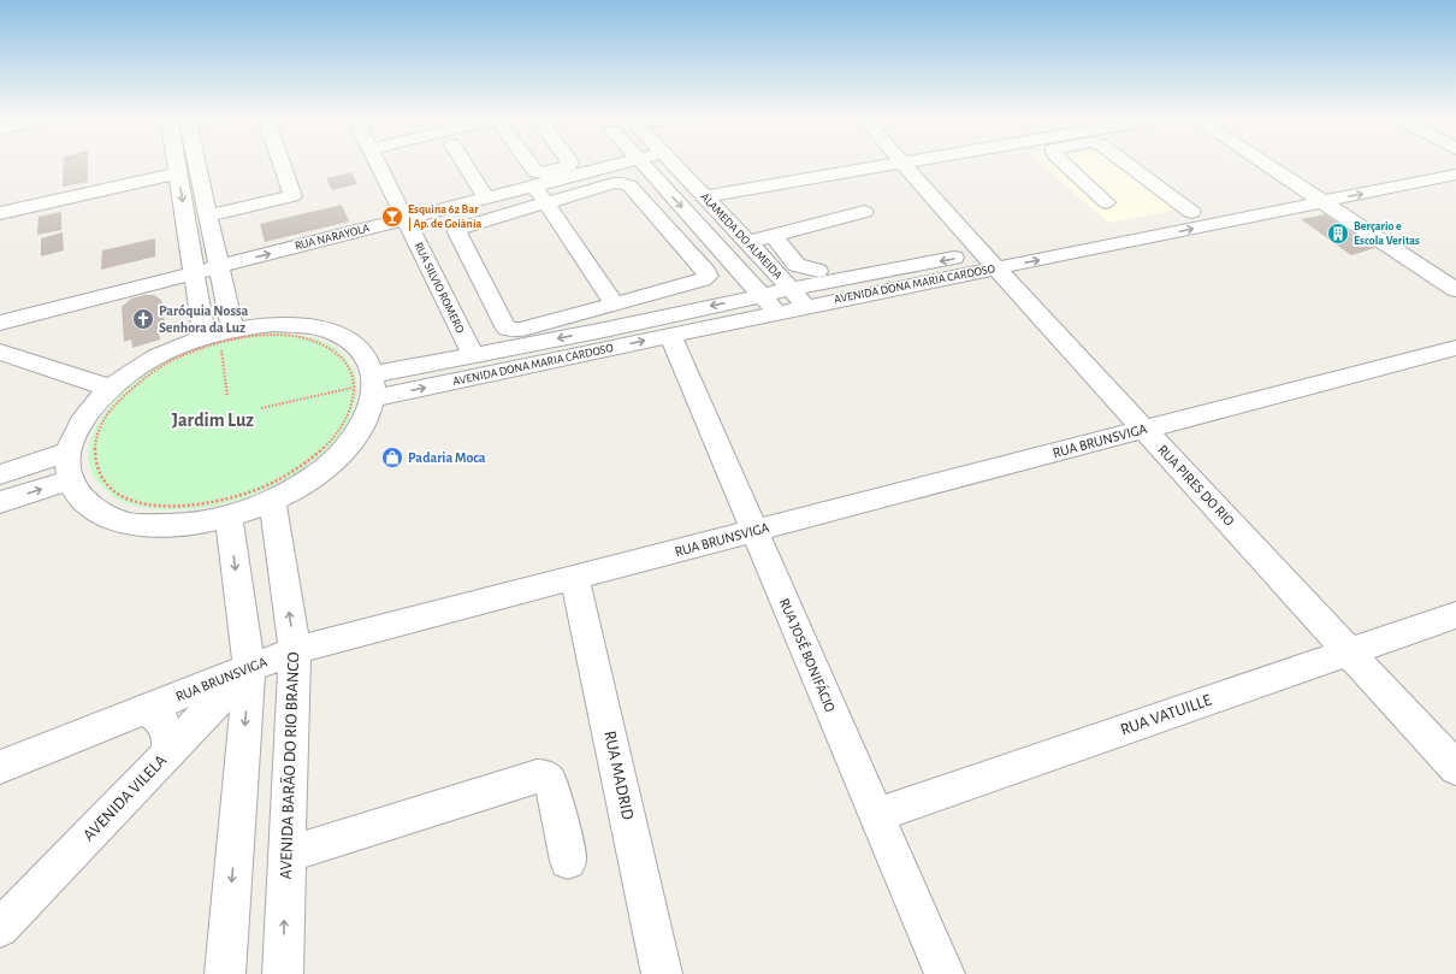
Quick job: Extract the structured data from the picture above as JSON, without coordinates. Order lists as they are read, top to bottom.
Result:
{
  "streets": {
    "street": [
      "ALAMEDA DO ALMEIDA",
      "RUA NARAYOLA",
      "AVENIDA DONA MARIA CARDOSO",
      "RUA SILVIO ROMERO",
      "RUA BRUNSVIGA",
      "RUA PIRES DO RIO",
      "RUA JOSÉ BONIFÁCIO",
      "RUA VATUILLE",
      "AVENIDA BARÃO DO RIO BRANCO",
      "RUA MADRID",
      "AVENIDA VILELA"
    ]
  },
  "crossings": [
    ["ALAMEDA DO ALMEIDA", "AVENIDA DONA MARIA CARDOSO"],
    ["RUA NARAYOLA", "RUA SILVIO ROMERO"],
    ["AVENIDA DONA MARIA CARDOSO", "RUA SILVIO ROMERO"],
    ["AVENIDA DONA MARIA CARDOSO", "RUA PIRES DO RIO"],
    ["AVENIDA DONA MARIA CARDOSO", "RUA JOSÉ BONIFÁCIO"],
    ["RUA BRUNSVIGA", "RUA PIRES DO RIO"],
    ["RUA BRUNSVIGA", "RUA JOSÉ BONIFÁCIO"],
    ["RUA BRUNSVIGA", "AVENIDA BARÃO DO RIO BRANCO"],
    ["RUA BRUNSVIGA", "RUA MADRID"],
    ["RUA BRUNSVIGA", "AVENIDA VILELA"],
    ["RUA PIRES DO RIO", "RUA VATUILLE"],
    ["RUA JOSÉ BONIFÁCIO", "RUA VATUILLE"]
  ],
  "districts": ["Jardim Luz"],
  "places": {
    "bar": ["Esquina 62 Bar | Ap. de Goiânia"],
    "building": ["Berçario e Escola Veritas"],
    "church": ["Paróquia Nossa Senhora da Luz"],
    "shop": ["Padaria Moca"]
  }
}
